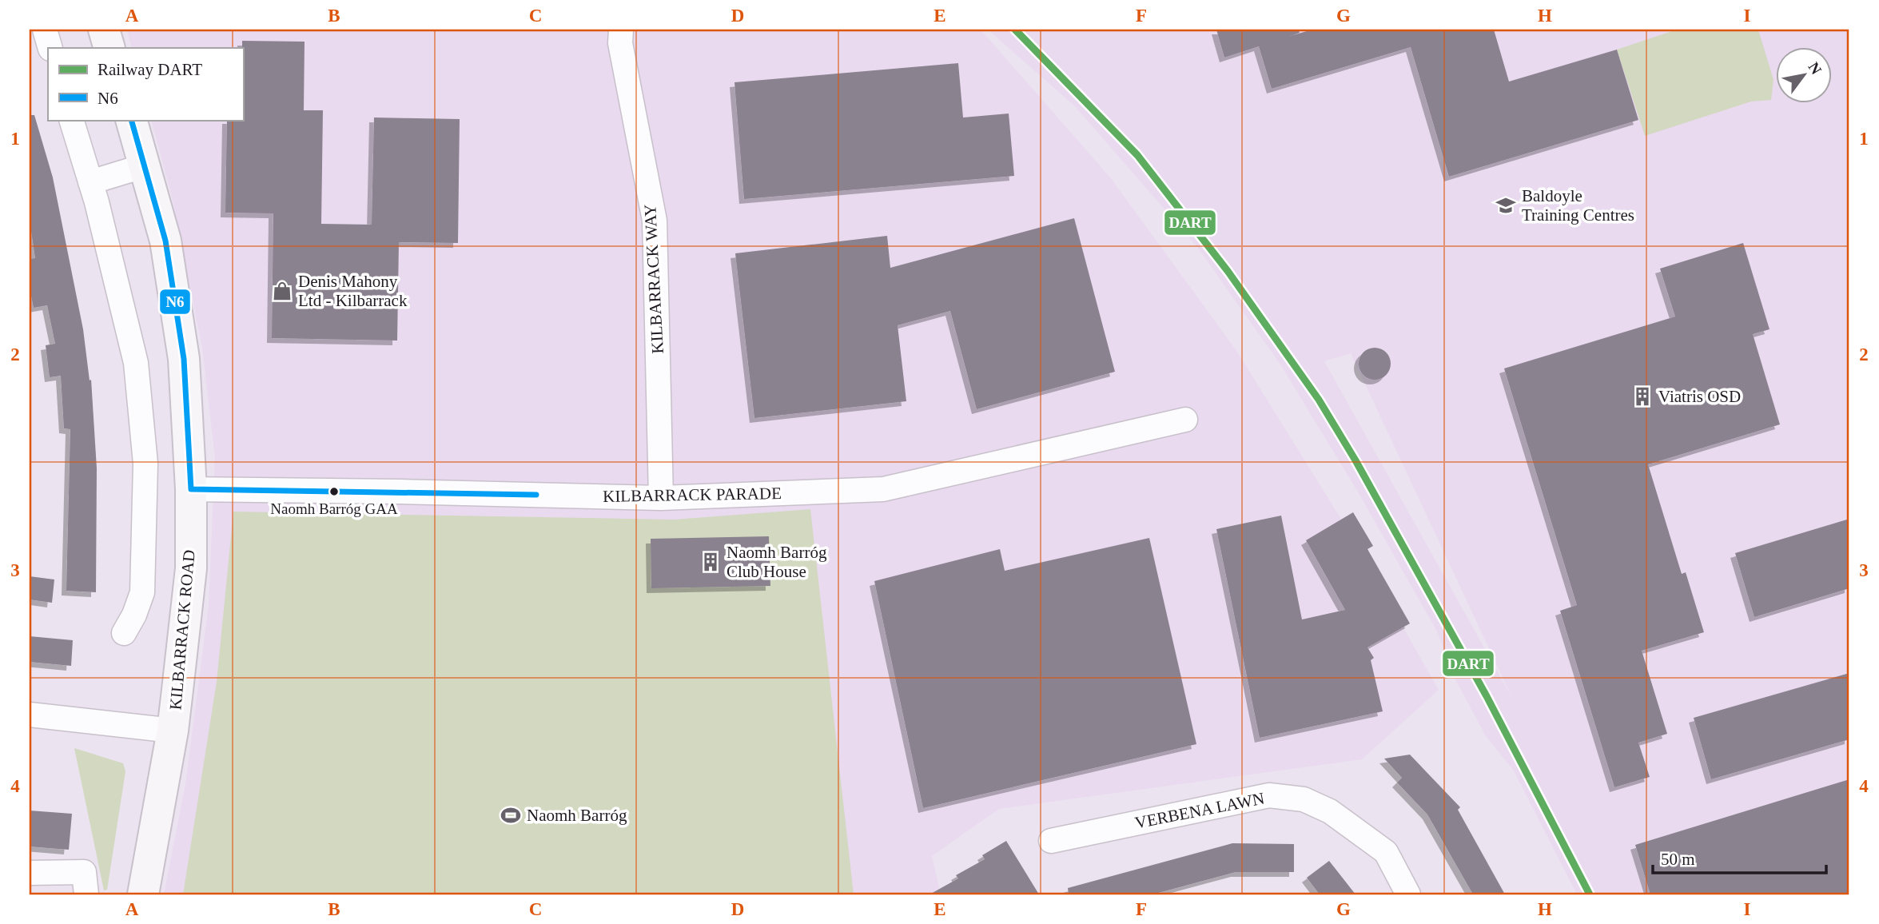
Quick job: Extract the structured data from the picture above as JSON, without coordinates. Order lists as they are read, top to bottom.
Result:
{
  "streets": {
    "main road": ["KILBARRACK ROAD"],
    "street": ["KILBARRACK WAY", "KILBARRACK PARADE", "VERBENA LAWN"]
  },
  "crossings": [
    ["KILBARRACK WAY", "KILBARRACK PARADE"],
    ["KILBARRACK PARADE", "KILBARRACK ROAD"]
  ],
  "places": {
    "school or university": ["Baldoyle Training Centres"],
    "shop": ["Denis Mahony Ltd - Kilbarrack"],
    "building": ["Viatris OSD", "Naomh Barróg Club House"],
    "other": ["Naomh Barróg GAA"],
    "sports": ["Naomh Barróg"]
  },
  "lines": ["rail line DART", "transit line N6"],
  "legend": ["Railway DART", "N6"],
  "scale_bar": "50 m",
  "north": "top right",
  "grid": {
    "columns": [
      "A",
      "B",
      "C",
      "D",
      "E",
      "F",
      "G",
      "H",
      "I"
    ],
    "rows": [
      "1",
      "2",
      "3",
      "4"
    ]
  }
}
